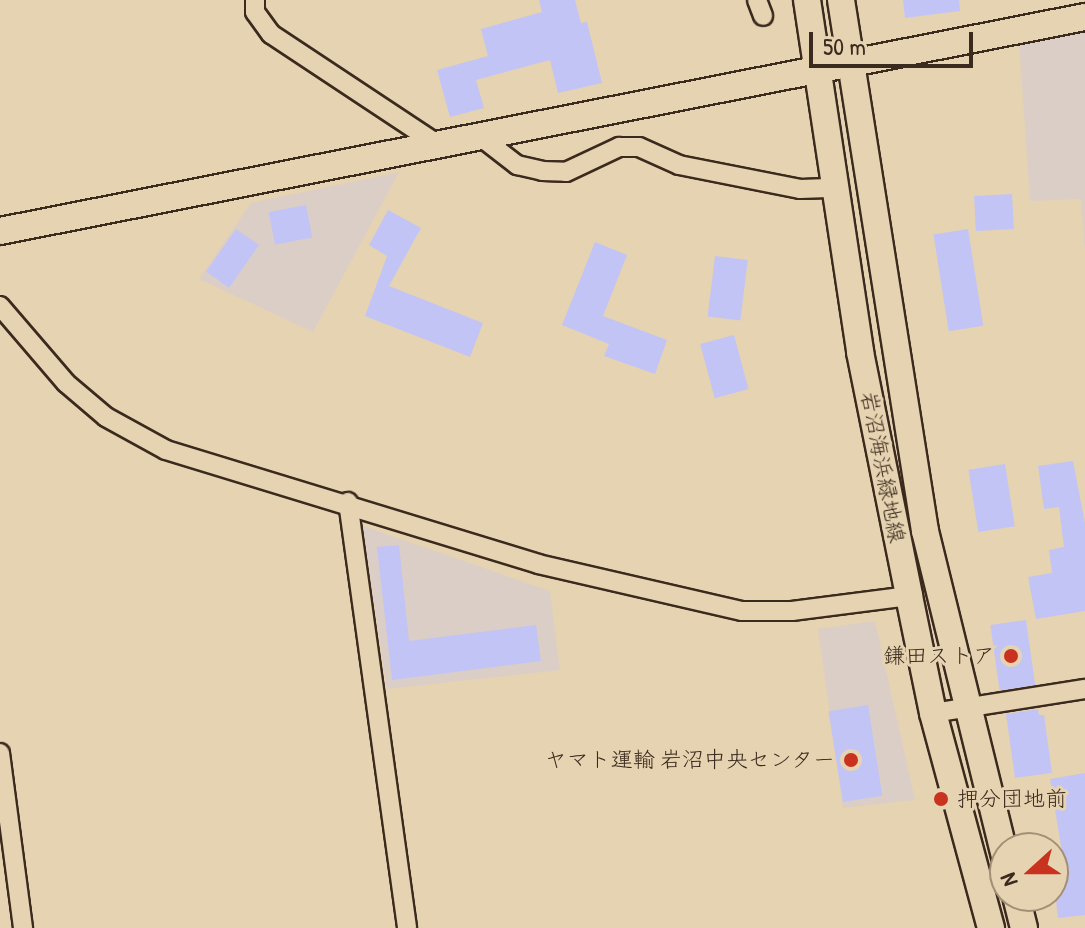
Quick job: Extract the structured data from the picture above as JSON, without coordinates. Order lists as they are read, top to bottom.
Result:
{
  "streets": {
    "main road": ["岩沼海浜緑地線"]
  },
  "places": ["鎌田ストア", "ヤマト運輸 岩沼中央センター", "押分団地前"],
  "scale_bar": "50 m",
  "north": "left"
}
